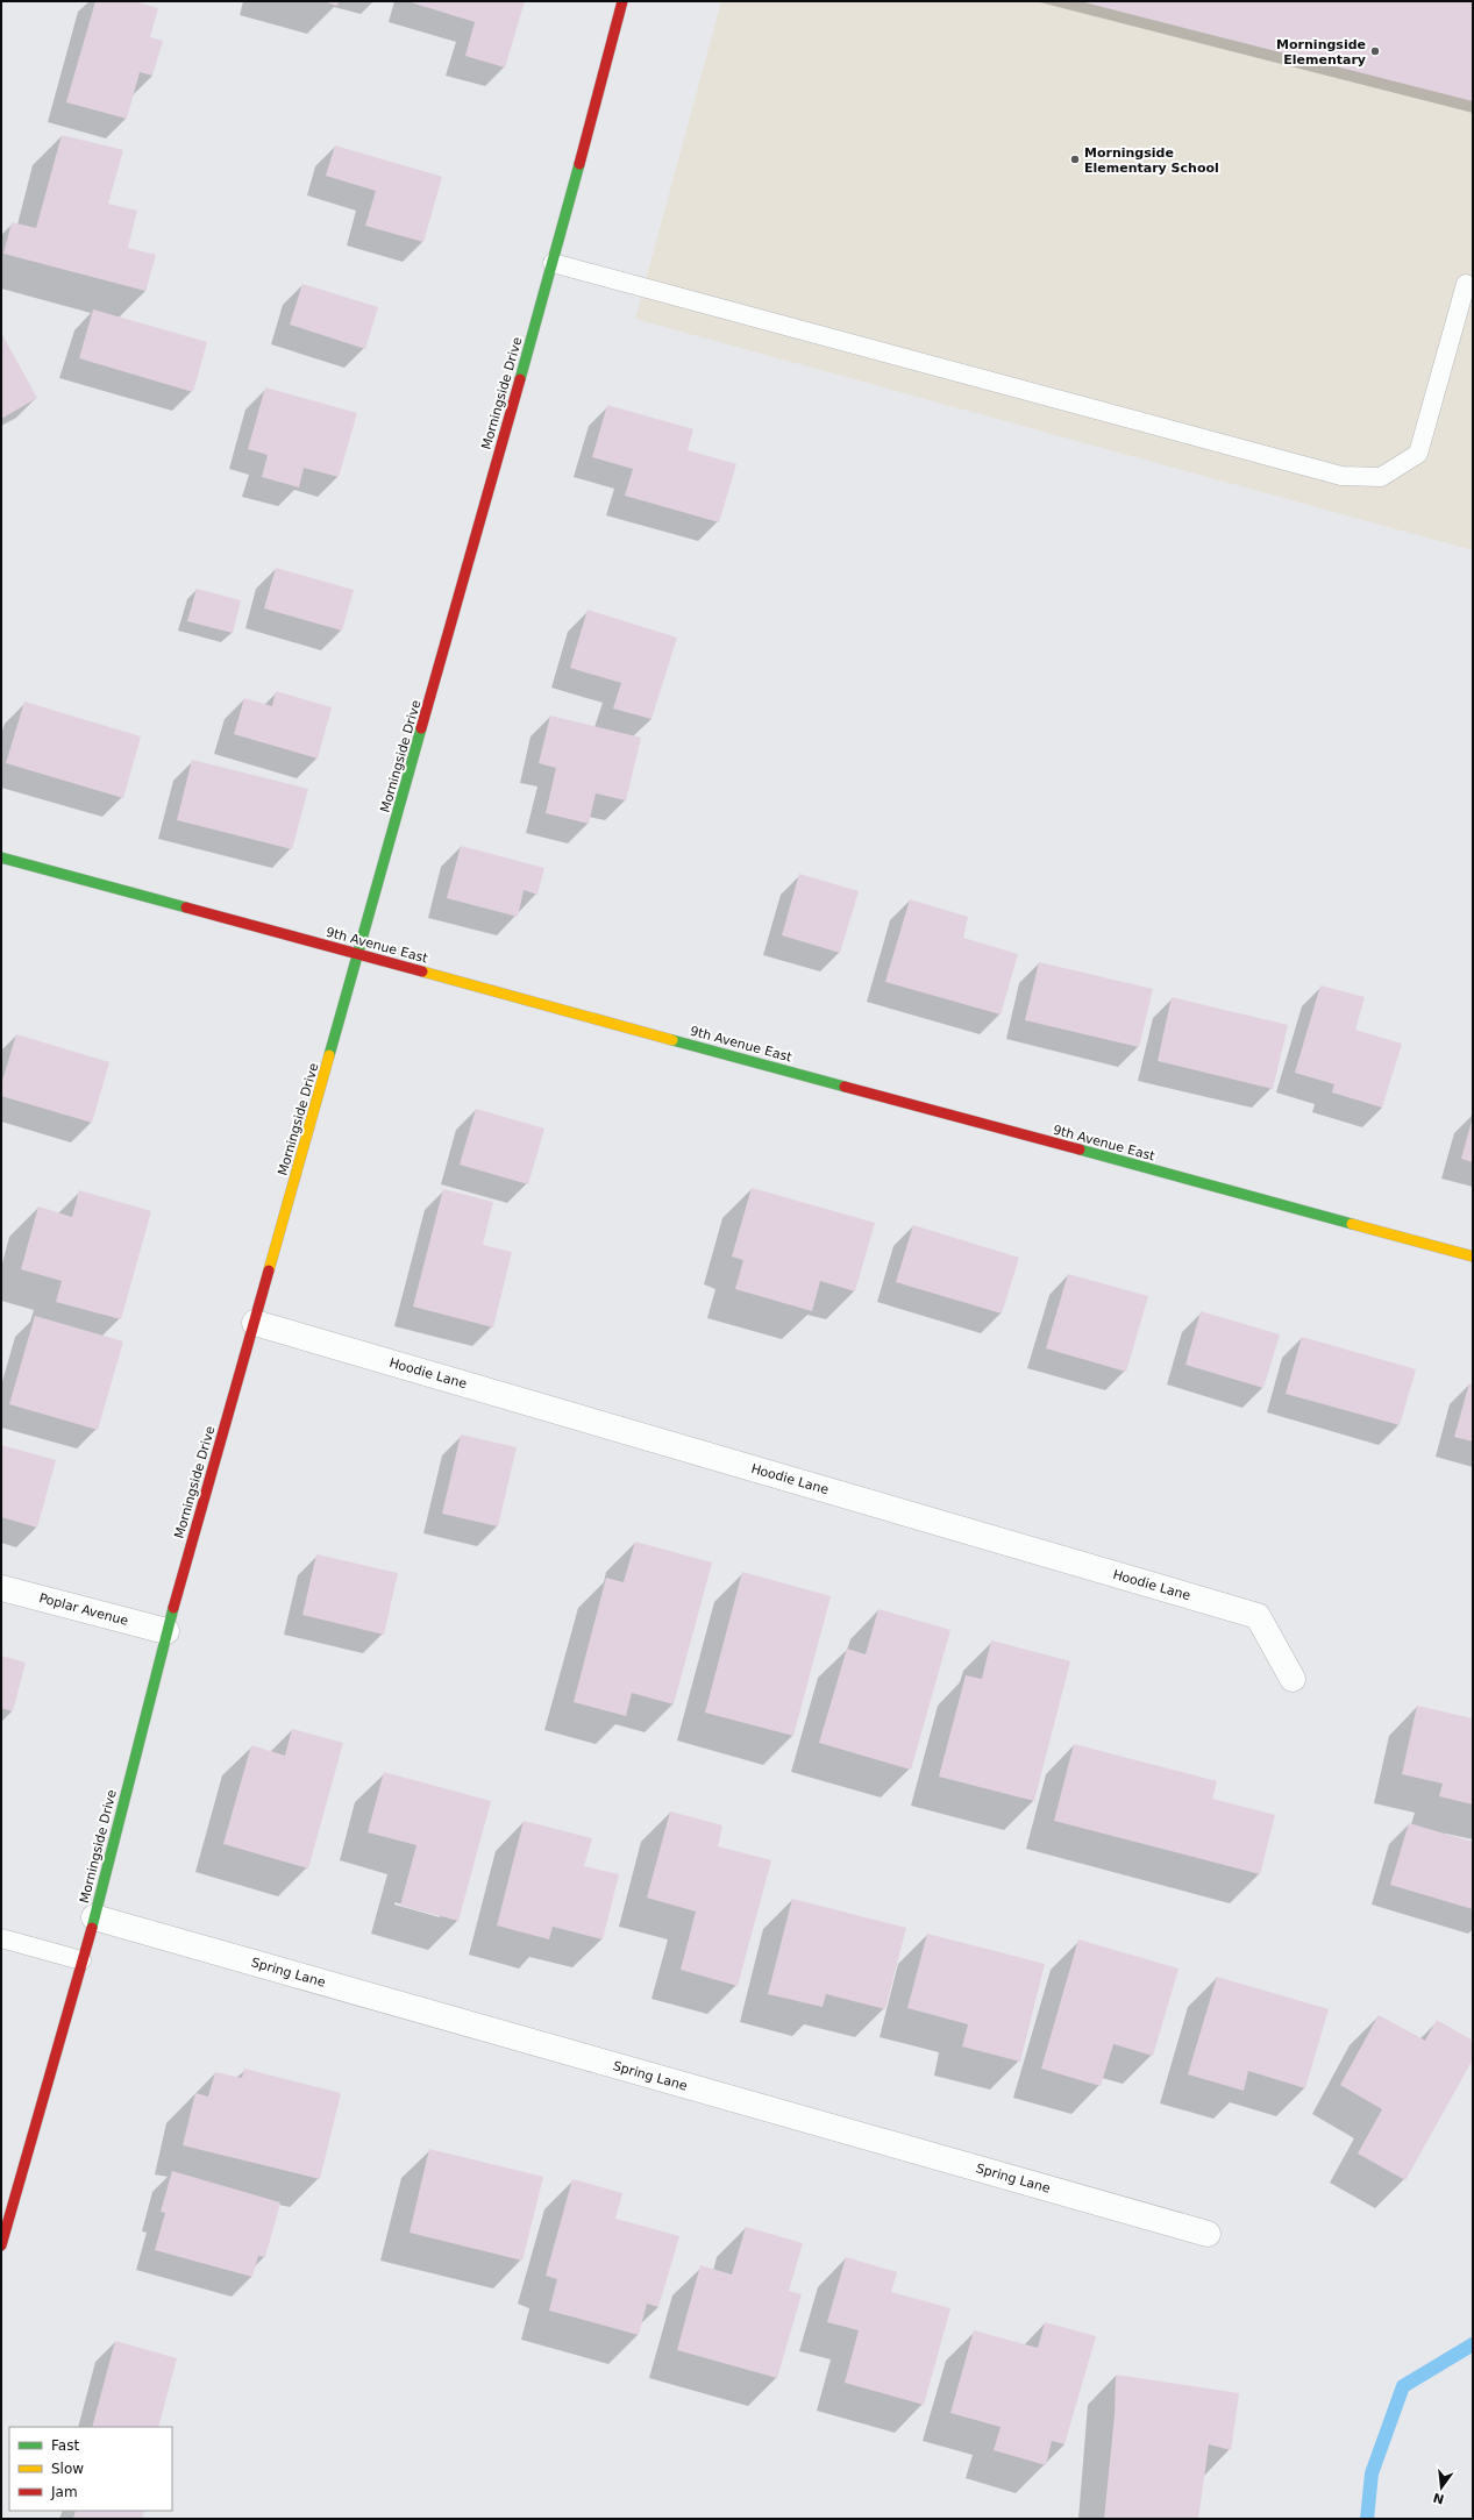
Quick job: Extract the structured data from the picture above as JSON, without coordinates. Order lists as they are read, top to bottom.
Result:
{
  "streets": {
    "street": [
      "Morningside Drive",
      "9th Avenue East",
      "Hoodie Lane",
      "Poplar Avenue",
      "Spring Lane"
    ]
  },
  "crossings": [
    ["Morningside Drive", "9th Avenue East"],
    ["Morningside Drive", "Hoodie Lane"],
    ["Morningside Drive", "Poplar Avenue"],
    ["Morningside Drive", "Spring Lane"]
  ],
  "places": ["Morningside Elementary", "Morningside Elementary School"],
  "legend": ["Fast", "Slow", "Jam"],
  "north": "bottom"
}
